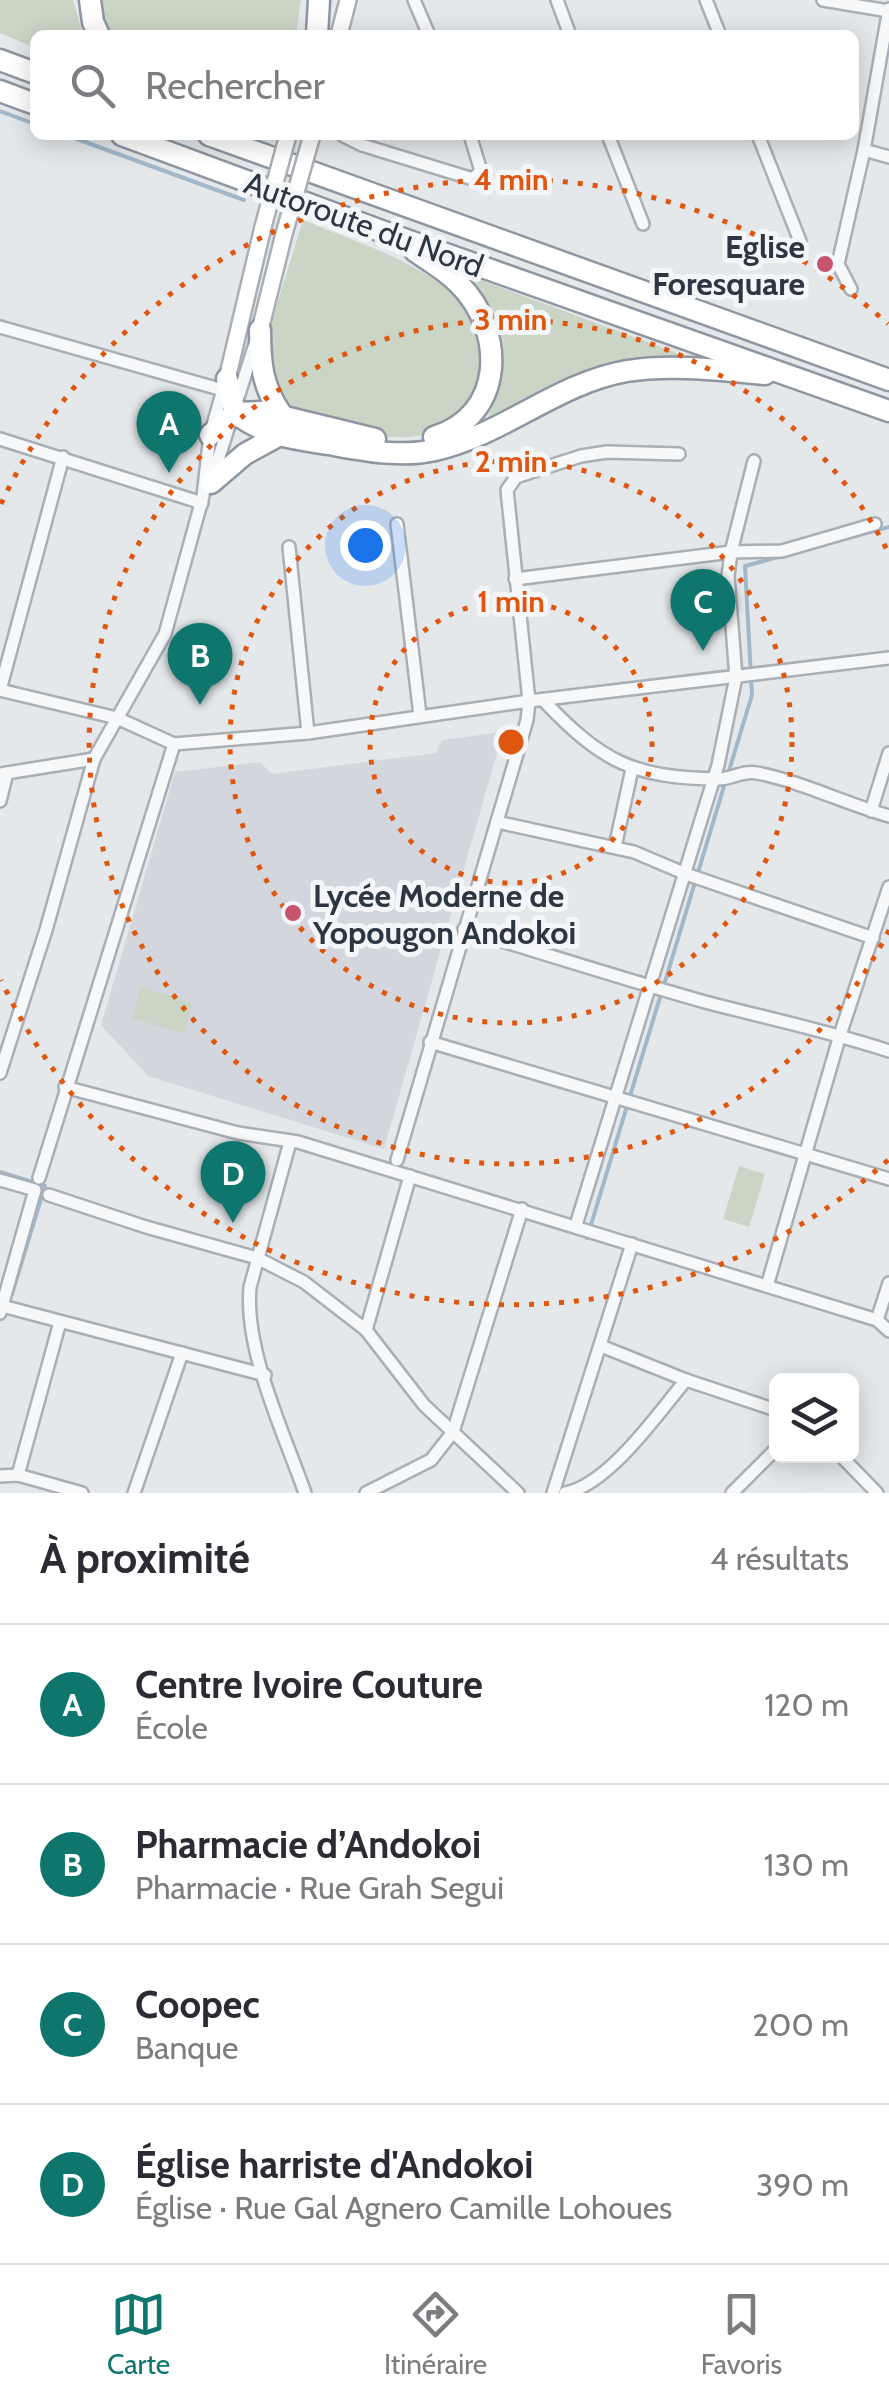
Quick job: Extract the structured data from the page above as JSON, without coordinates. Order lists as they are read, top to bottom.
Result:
{
  "streets": {
    "highway": ["Autoroute du Nord"]
  },
  "places": ["Eglise Foresquare", "Lycée Moderne de Yopougon Andokoi"],
  "page": {
    "search": "Rechercher",
    "pins": [
      "A",
      "C",
      "B",
      "D"
    ],
    "heading": ["À proximité", "4 résultats"],
    "list": [
      {
        "mark": "A",
        "name": "Centre Ivoire Couture",
        "note": "École",
        "value": "120 m"
      },
      {
        "mark": "B",
        "name": "Pharmacie d’Andokoi",
        "note": "Pharmacie · Rue Grah Segui",
        "value": "130 m"
      },
      {
        "mark": "C",
        "name": "Coopec",
        "note": "Banque",
        "value": "200 m"
      },
      {
        "mark": "D",
        "name": "Église harriste d'Andokoi",
        "note": "Église · Rue Gal Agnero Camille Lohoues",
        "value": "390 m"
      }
    ],
    "nav": ["Carte", "Itinéraire", "Favoris"]
  },
  "rings": [
    "4 min",
    "3 min",
    "2 min",
    "1 min"
  ]
}
